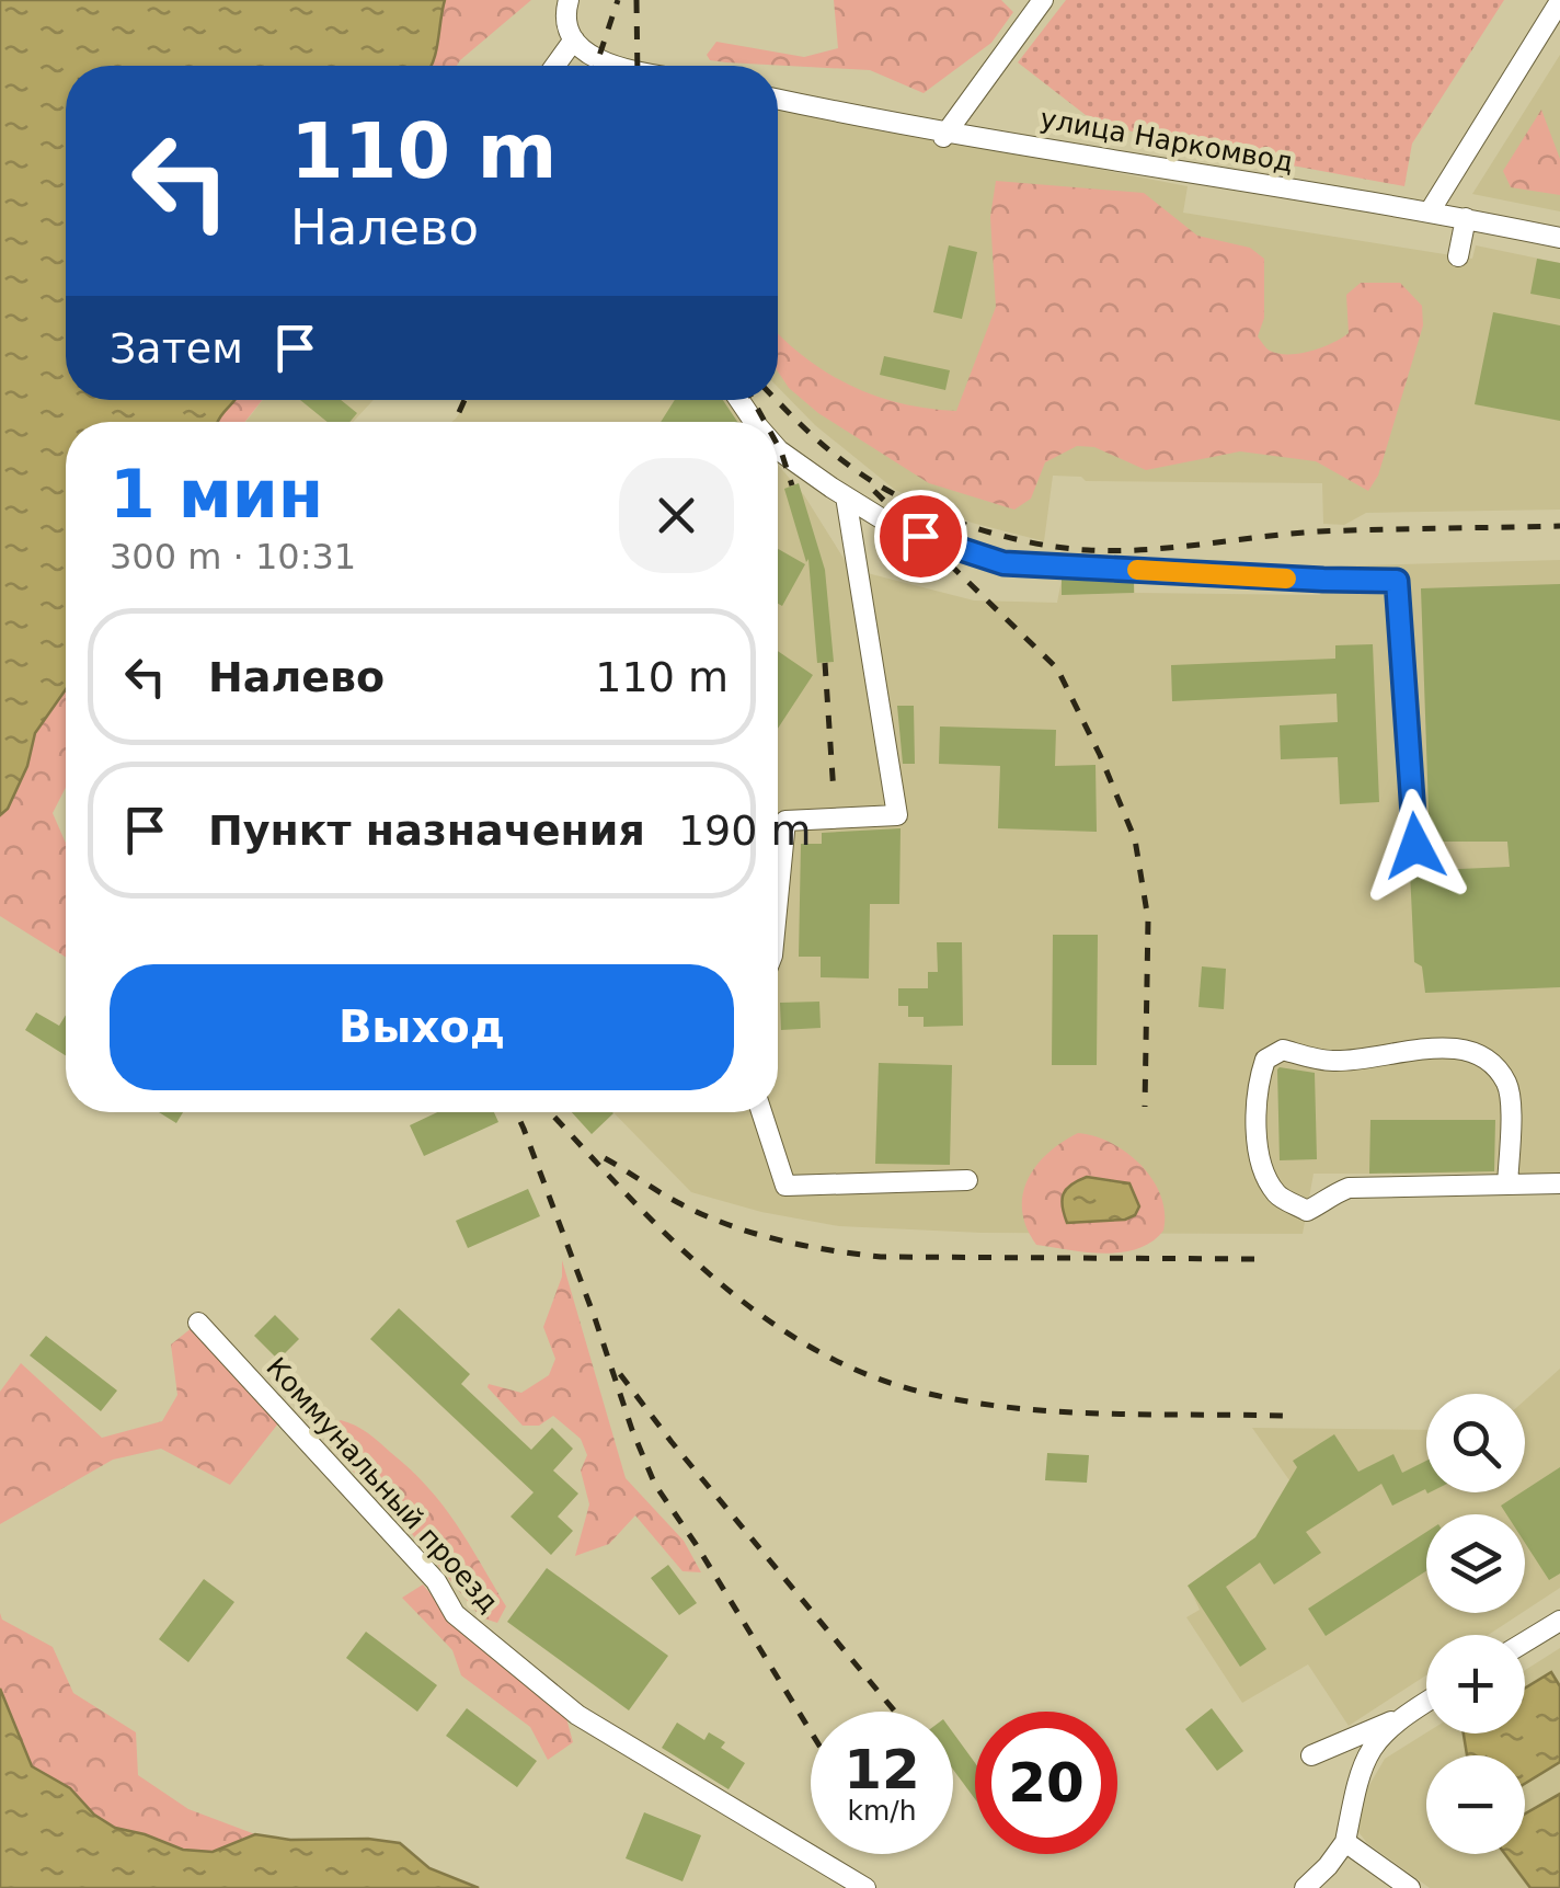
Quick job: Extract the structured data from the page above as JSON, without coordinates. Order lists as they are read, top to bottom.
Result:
{
  "streets": {
    "street": ["улица Наркомвод", "Коммунальный проезд"]
  },
  "page": {
    "turn": ["110 m", "Налево"],
    "then": "Затем",
    "heading": ["1 мин", "300 m · 10:31"],
    "list": [
      {
        "name": "Налево",
        "value": "110 m"
      },
      {
        "name": "Пункт назначения",
        "value": "190 m"
      }
    ],
    "buttons": "Выход",
    "map_buttons": ["+", "−"],
    "speed": "12 km/h",
    "limit": "20"
  }
}
